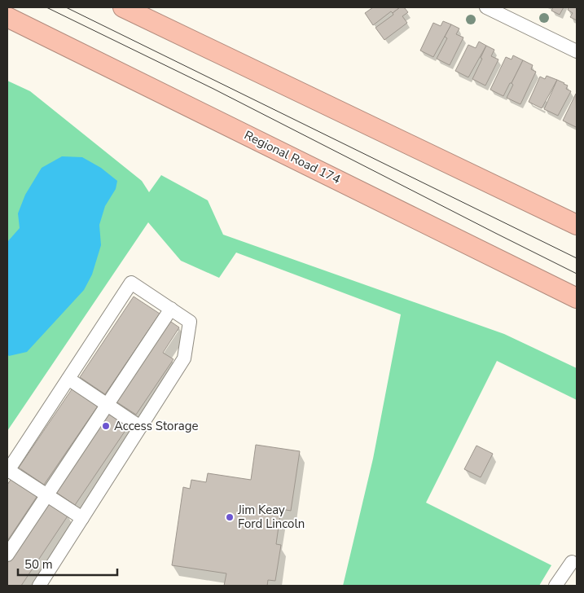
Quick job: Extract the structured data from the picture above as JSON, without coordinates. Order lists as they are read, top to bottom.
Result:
{
  "streets": {
    "highway": ["Regional Road 174"]
  },
  "places": ["Access Storage", "Jim Keay Ford Lincoln"],
  "scale_bar": "50 m"
}
